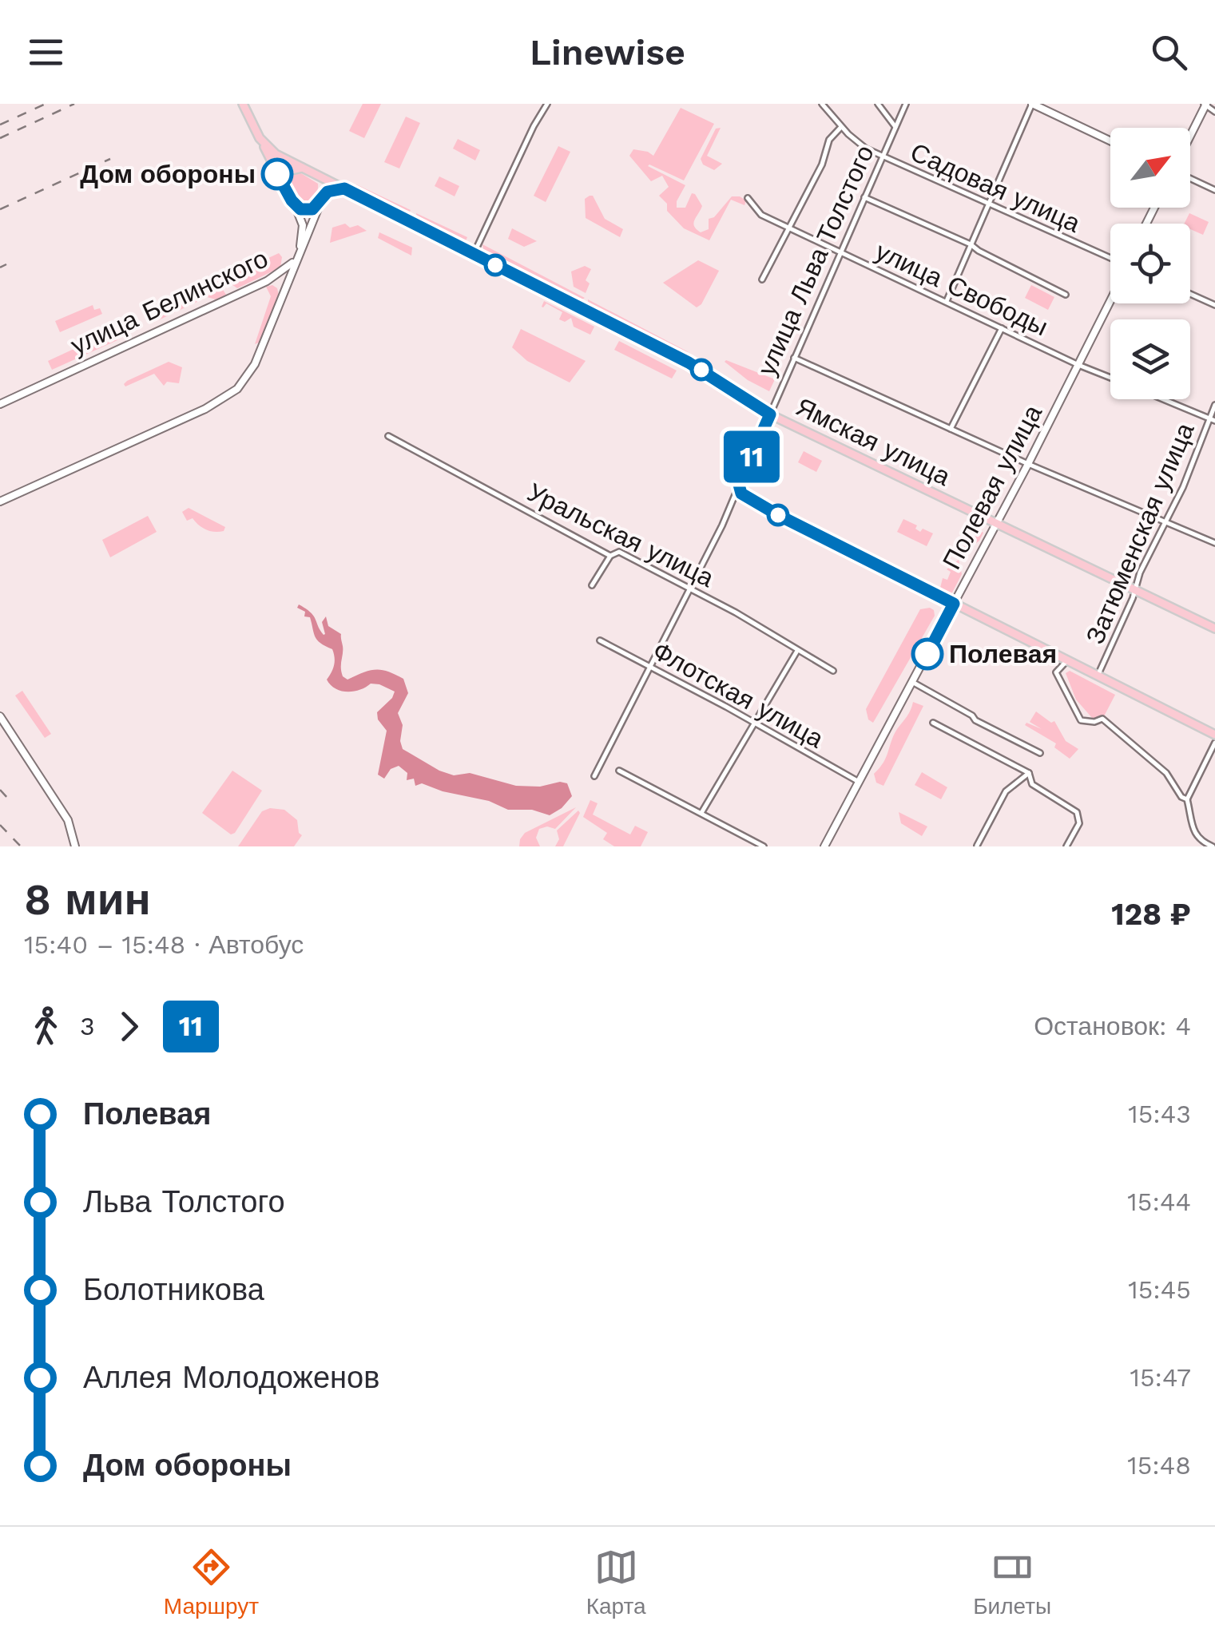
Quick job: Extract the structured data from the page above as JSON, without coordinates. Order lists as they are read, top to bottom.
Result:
{
  "streets": {
    "main road": ["улица Льва Толстого", "Ямская улица"],
    "street": [
      "Садовая улица",
      "улица Свободы",
      "улица Белинского",
      "Полевая улица",
      "Затюменская улица",
      "Уральская улица",
      "Флотская улица"
    ]
  },
  "crossings": [
    ["Садовая улица", "улица Льва Толстого"],
    ["улица Льва Толстого", "улица Свободы"],
    ["улица Льва Толстого", "Ямская улица"],
    ["улица Льва Толстого", "Уральская улица"],
    ["улица Льва Толстого", "Флотская улица"],
    ["улица Свободы", "Полевая улица"],
    ["улица Свободы", "Затюменская улица"],
    ["улица Белинского", "Ямская улица"],
    ["Ямская улица", "Полевая улица"],
    ["Ямская улица", "Затюменская улица"],
    ["Полевая улица", "Флотская улица"]
  ],
  "places": ["Дом обороны", "Полевая"],
  "lines": ["bus line 11"],
  "north": "top right",
  "page": {
    "header": "Linewise",
    "on_map": "11",
    "heading": ["8 мин", "15:40 – 15:48 · Автобус", "128 ₽"],
    "legs": ["3", "11", "Остановок: 4"],
    "list": [
      {
        "name": "Полевая",
        "value": "15:43"
      },
      {
        "name": "Льва Толстого",
        "value": "15:44"
      },
      {
        "name": "Болотникова",
        "value": "15:45"
      },
      {
        "name": "Аллея Молодоженов",
        "value": "15:47"
      },
      {
        "name": "Дом обороны",
        "value": "15:48"
      }
    ],
    "tabs": ["Маршрут", "Карта", "Билеты"]
  }
}
